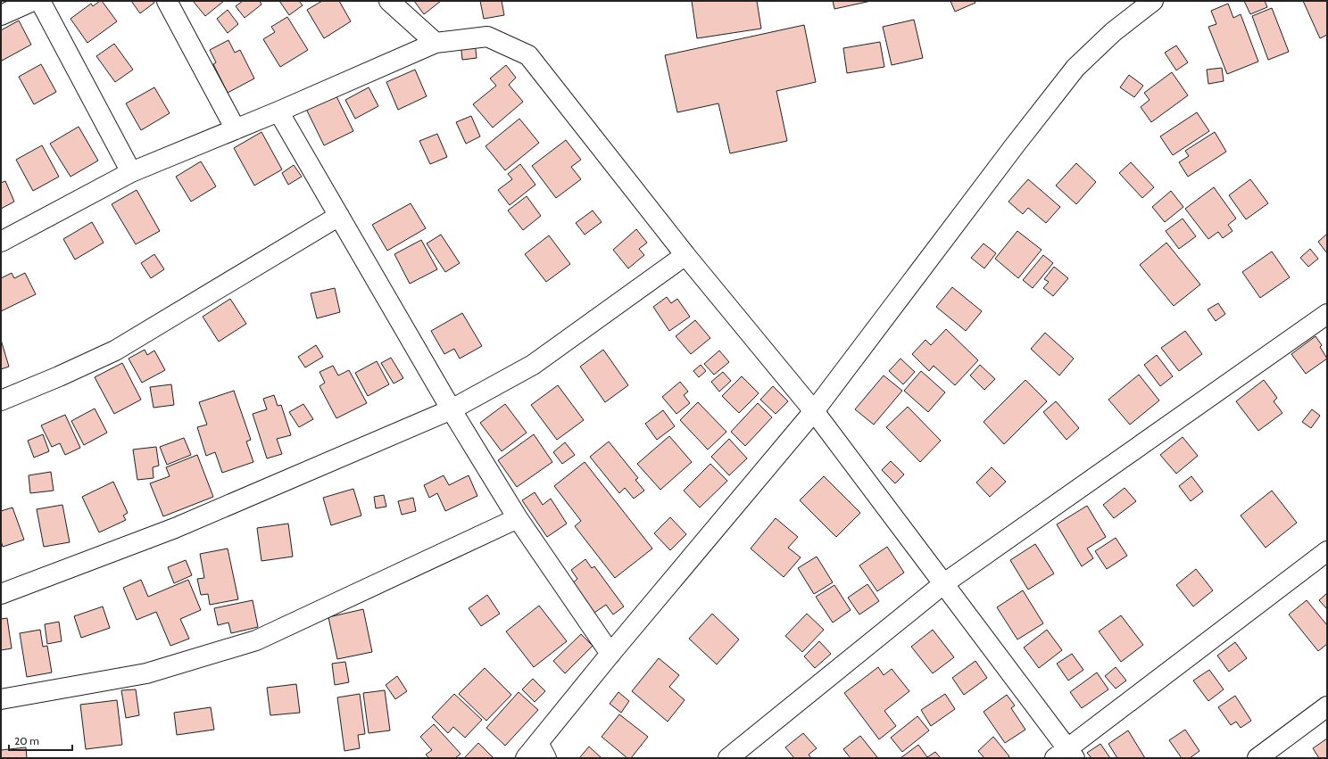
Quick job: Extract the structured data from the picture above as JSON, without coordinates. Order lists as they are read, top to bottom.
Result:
{
  "scale_bar": "20 m"
}
